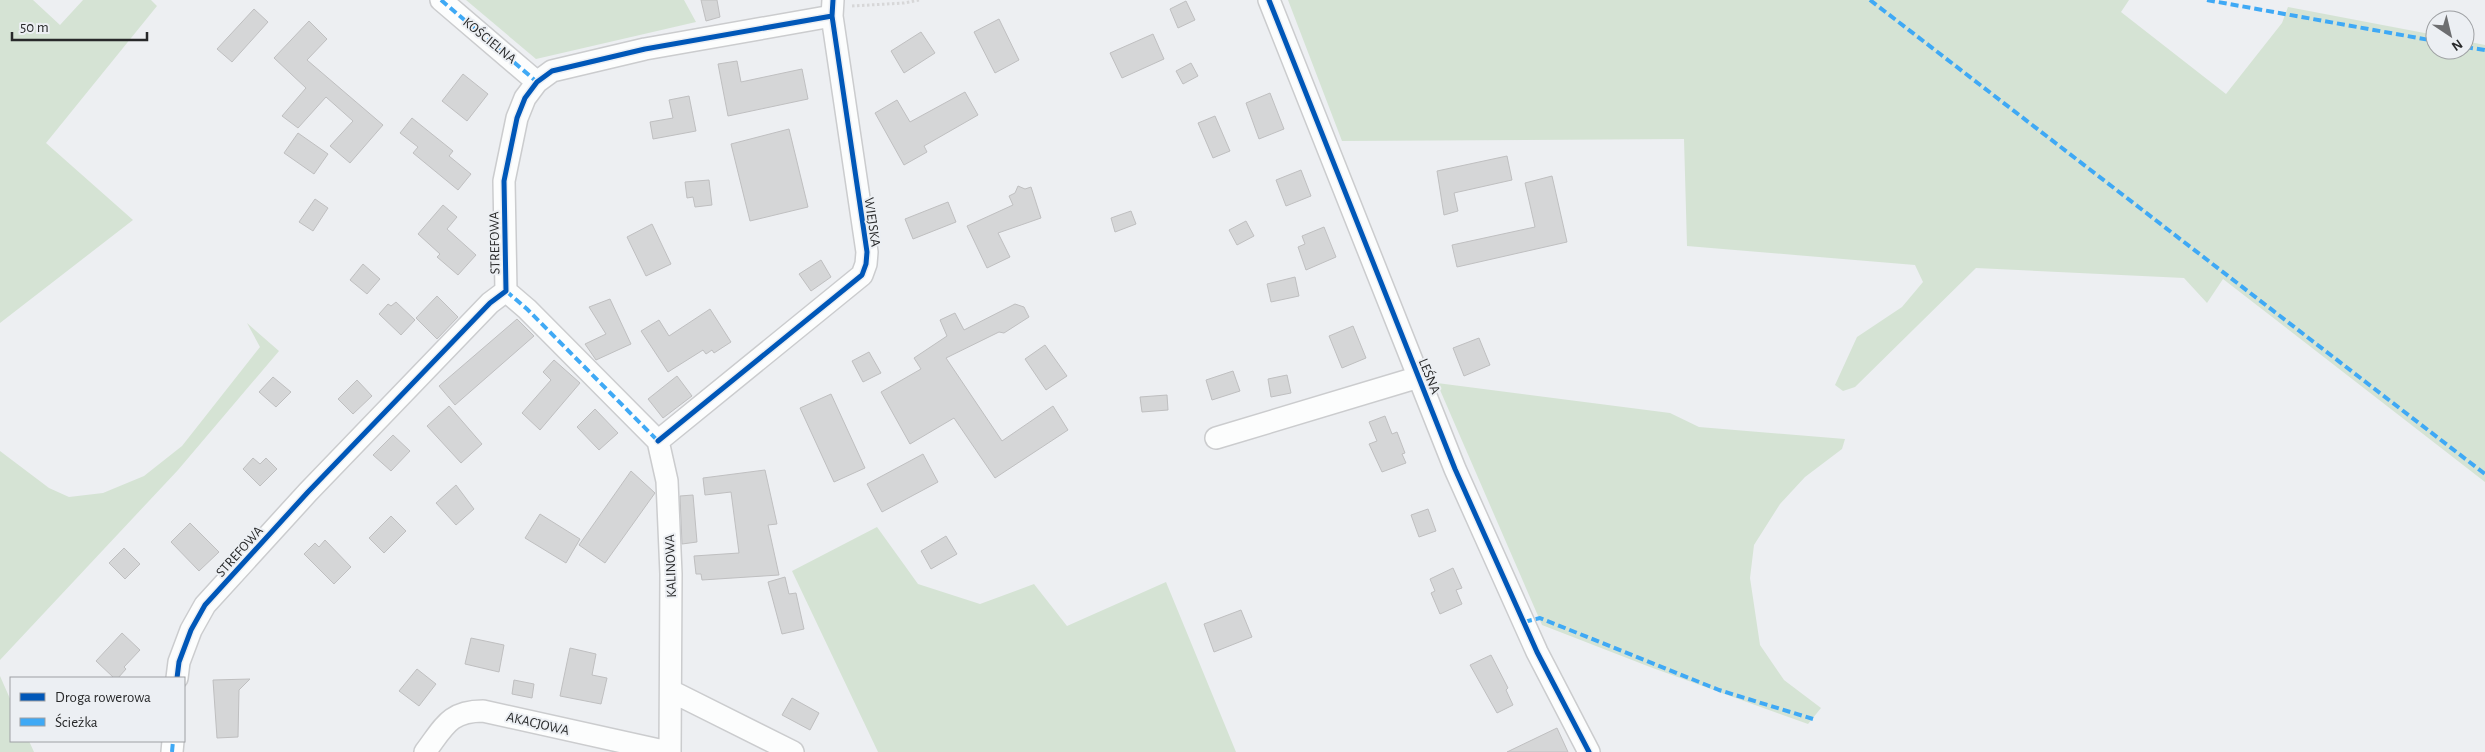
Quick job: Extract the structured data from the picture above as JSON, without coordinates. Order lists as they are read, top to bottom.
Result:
{
  "streets": {
    "street": [
      "KOŚCIELNA",
      "WIEJSKA",
      "STREFOWA",
      "LEŚNA",
      "KALINOWA",
      "AKACJOWA"
    ]
  },
  "crossings": [
    ["KOŚCIELNA", "STREFOWA"],
    ["WIEJSKA", "STREFOWA"],
    ["WIEJSKA", "KALINOWA"],
    ["KALINOWA", "AKACJOWA"]
  ],
  "legend": ["Droga rowerowa", "Ścieżka"],
  "scale_bar": "50 m",
  "north": "bottom right"
}
